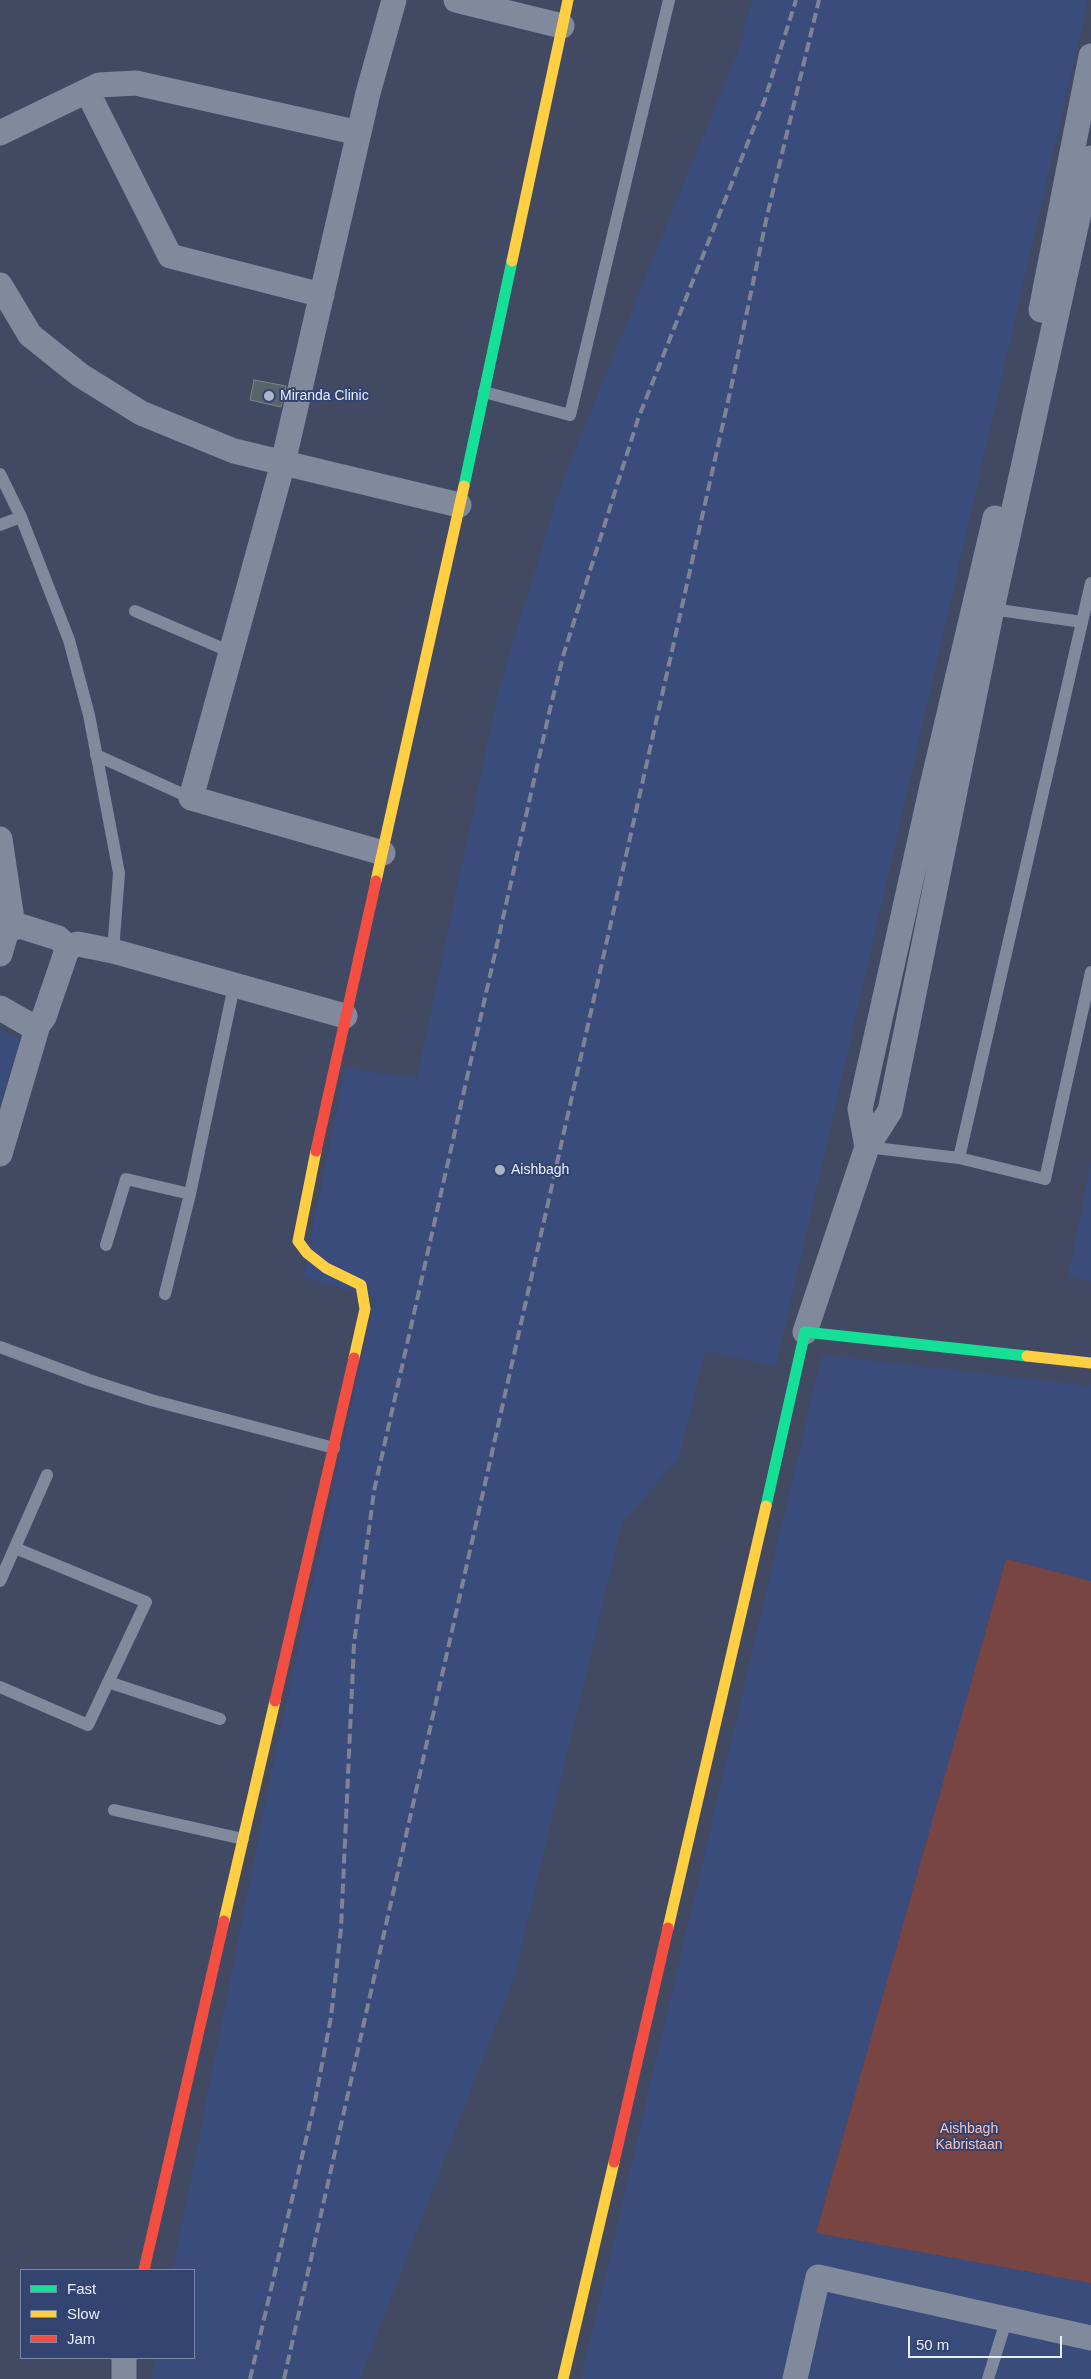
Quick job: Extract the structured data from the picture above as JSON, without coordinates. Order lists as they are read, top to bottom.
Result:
{
  "parks": ["Aishbagh Kabristaan"],
  "places": ["Miranda Clinic", "Aishbagh"],
  "legend": ["Fast", "Slow", "Jam"],
  "scale_bar": "50 m"
}
